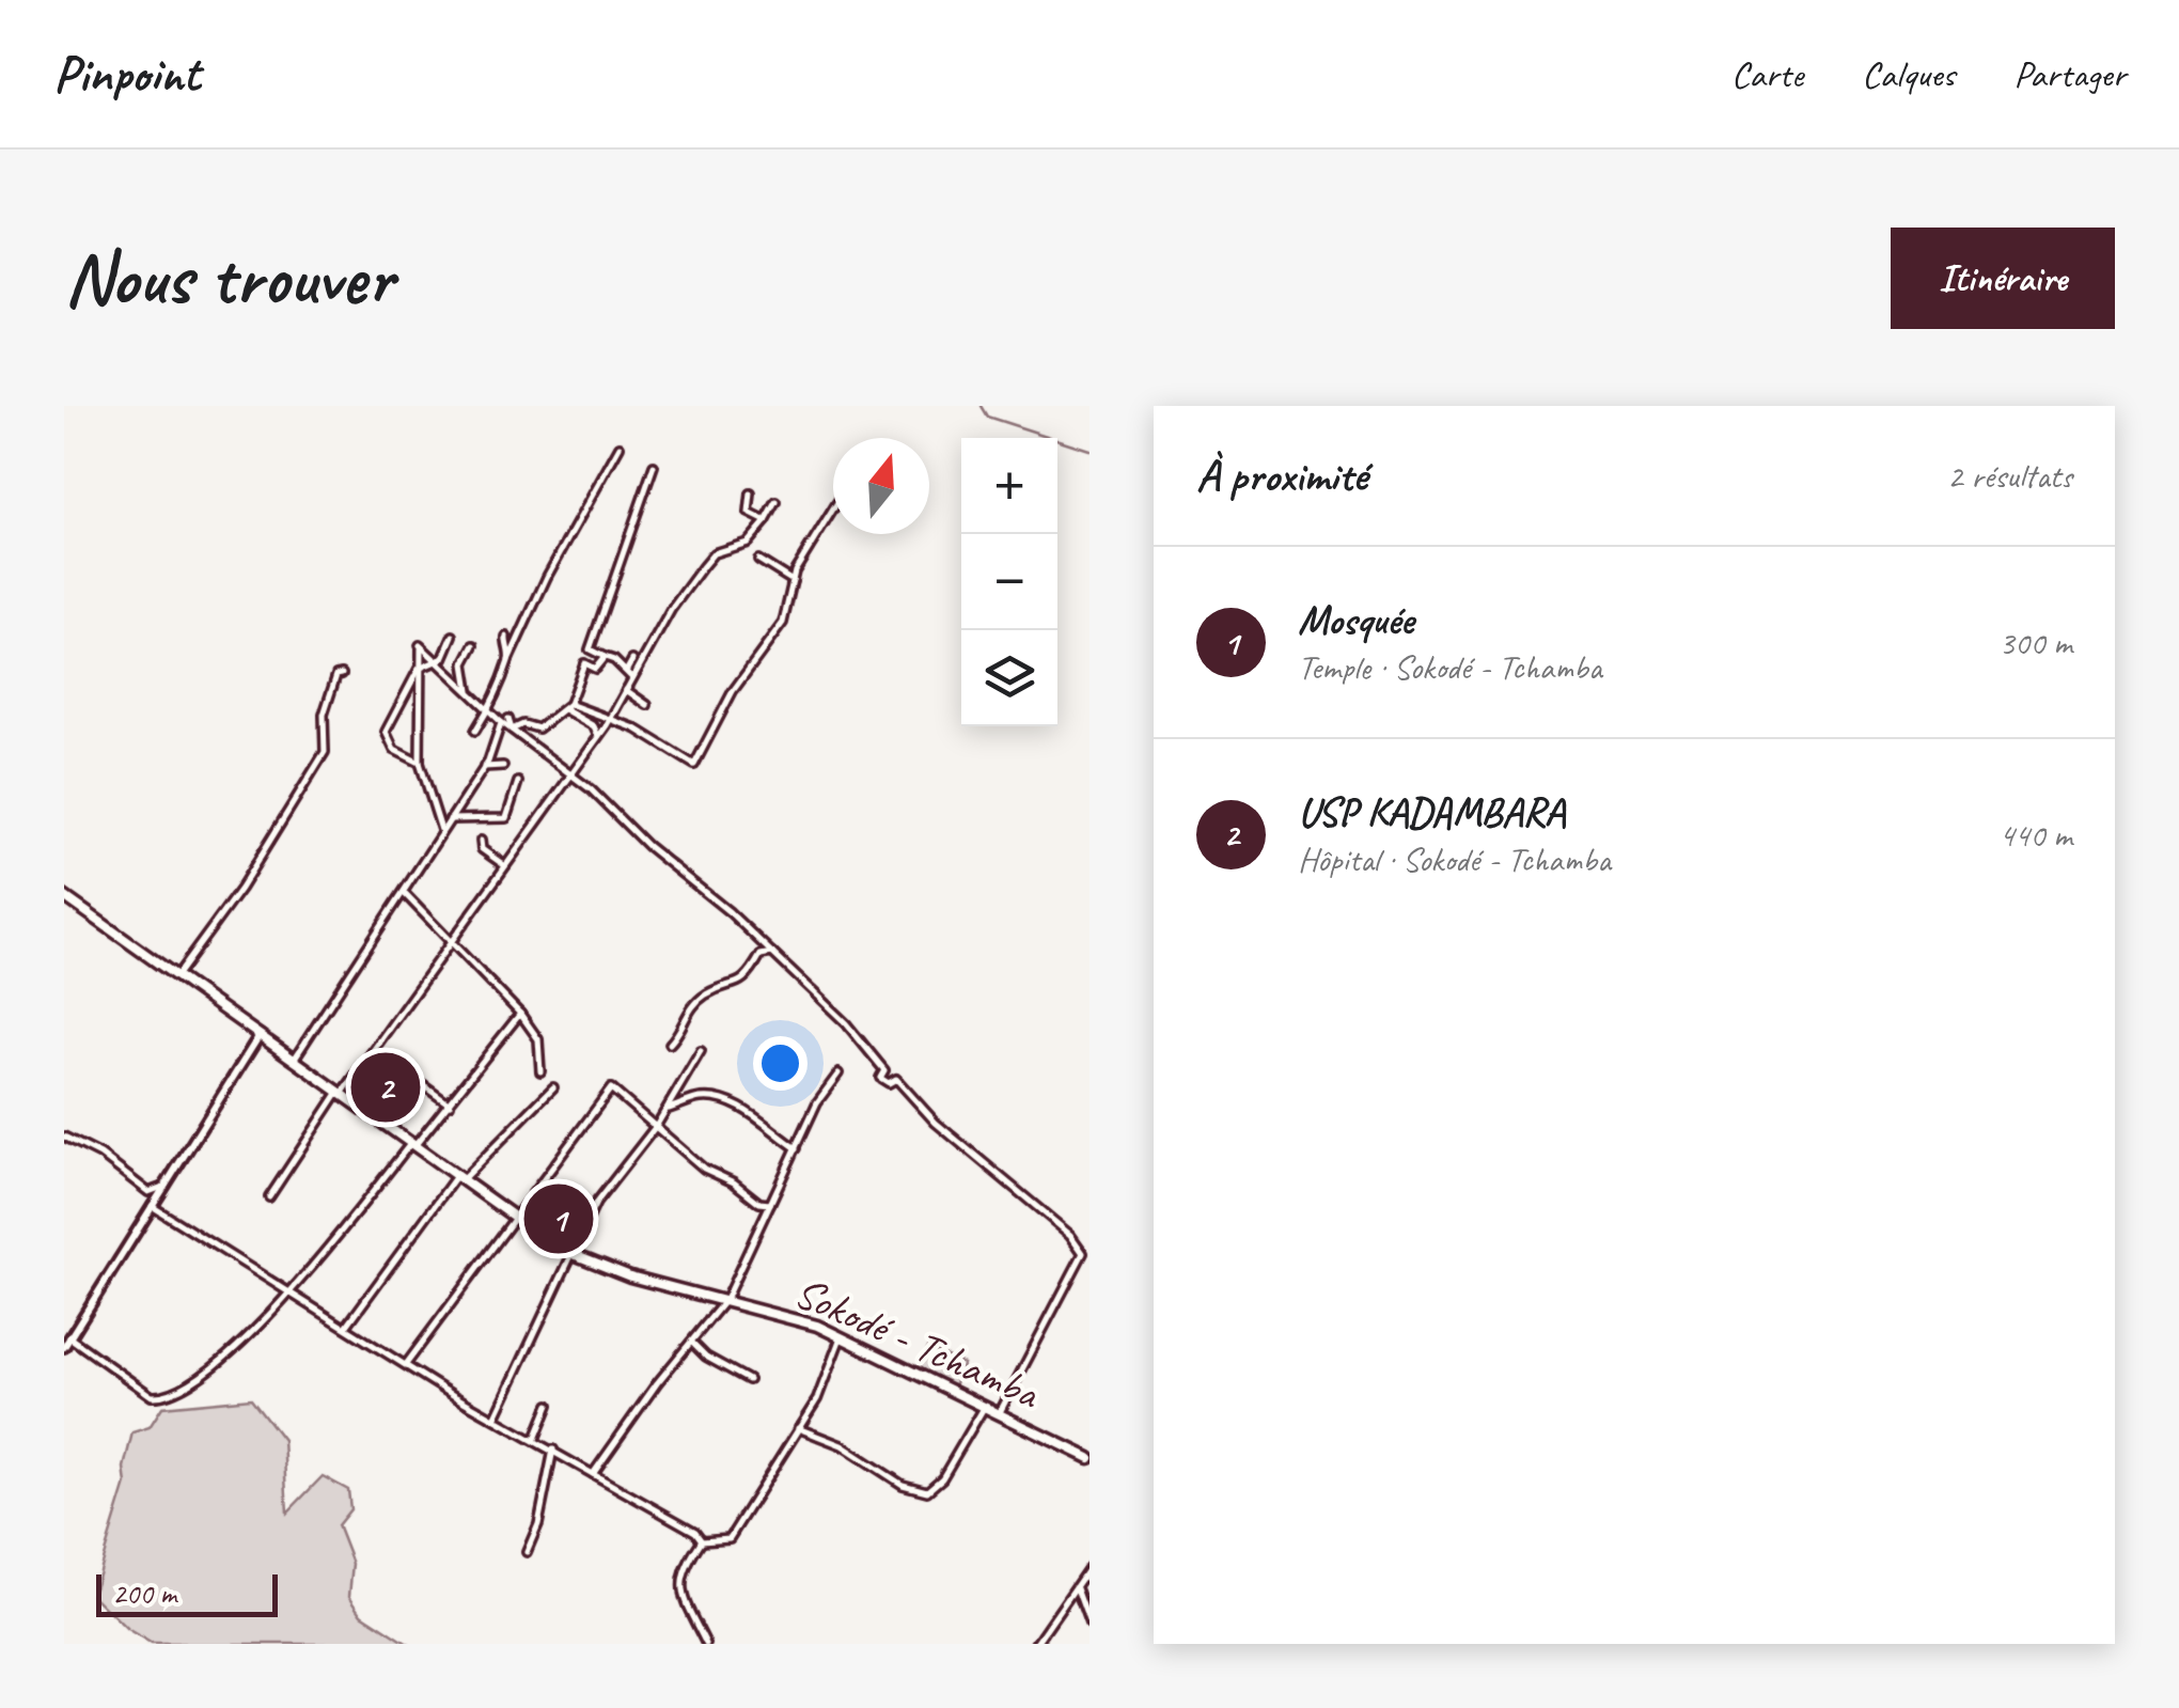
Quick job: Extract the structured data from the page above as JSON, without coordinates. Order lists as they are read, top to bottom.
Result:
{
  "streets": {
    "main road": ["Sokodé - Tchamba"]
  },
  "scale_bar": "200 m",
  "north": "top",
  "page": {
    "header": "Pinpoint",
    "nav": ["Carte", "Calques", "Partager"],
    "buttons": "Itinéraire",
    "title": "Nous trouver",
    "heading": ["À proximité", "2 résultats"],
    "map_buttons": ["+", "−"],
    "list": [
      {
        "mark": "1",
        "name": "Mosquée",
        "note": "Temple · Sokodé - Tchamba",
        "value": "300 m"
      },
      {
        "mark": "2",
        "name": "USP KADAMBARA",
        "note": "Hôpital · Sokodé - Tchamba",
        "value": "440 m"
      }
    ],
    "pins": ["2", "1"],
    "scale": "200 m"
  }
}
